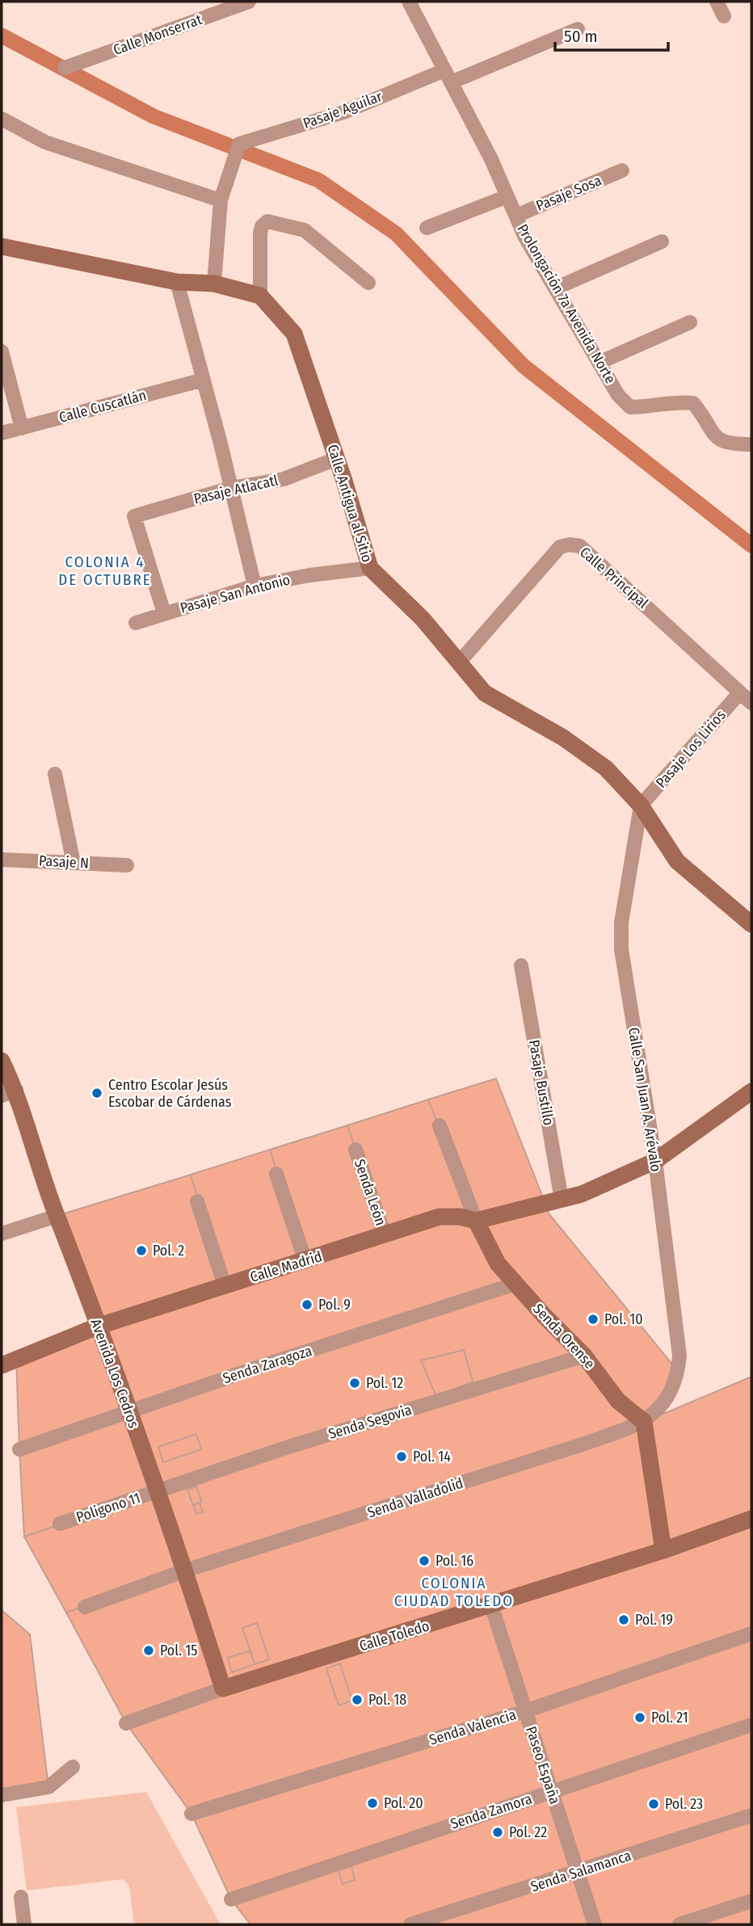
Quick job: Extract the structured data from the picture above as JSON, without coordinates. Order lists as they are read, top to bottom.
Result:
{
  "streets": {
    "street": [
      "Calle Monserrat",
      "Pasaje Aguilar",
      "Pasaje Sosa",
      "Prolongación 7a Avenida Norte",
      "Calle Cuscatlán",
      "Pasaje Atlacatl",
      "Calle Antigua al Sitio",
      "Calle Principal",
      "Pasaje San Antonio",
      "Pasaje Los Lirios",
      "Pasaje N",
      "Pasaje Bustillo",
      "Calle San Juan A. Arévalo",
      "Senda León",
      "Calle Madrid",
      "Senda Orense",
      "Senda Zaragoza",
      "Avenida Los Cedros",
      "Senda Segovia",
      "Senda Valladolid",
      "Poligono 11",
      "Calle Toledo",
      "Senda Valencia",
      "Paseo España",
      "Senda Zamora",
      "Senda Salamanca"
    ]
  },
  "crossings": [
    ["Pasaje Aguilar", "Prolongación 7a Avenida Norte"],
    ["Pasaje Sosa", "Prolongación 7a Avenida Norte"],
    ["Pasaje Atlacatl", "Calle Antigua al Sitio"],
    ["Pasaje Atlacatl", "Pasaje San Antonio"],
    ["Calle Antigua al Sitio", "Calle Principal"],
    ["Calle Antigua al Sitio", "Pasaje San Antonio"],
    ["Calle Antigua al Sitio", "Pasaje Los Lirios"],
    ["Calle Antigua al Sitio", "Calle San Juan A. Arévalo"],
    ["Calle Principal", "Pasaje Los Lirios"],
    ["Pasaje Los Lirios", "Calle San Juan A. Arévalo"],
    ["Calle San Juan A. Arévalo", "Senda Orense"],
    ["Calle San Juan A. Arévalo", "Senda Valladolid"],
    ["Senda León", "Calle Madrid"],
    ["Calle Madrid", "Senda Orense"],
    ["Calle Madrid", "Avenida Los Cedros"],
    ["Senda Orense", "Senda Zaragoza"],
    ["Senda Orense", "Senda Segovia"],
    ["Senda Orense", "Senda Valladolid"],
    ["Senda Zaragoza", "Avenida Los Cedros"],
    ["Avenida Los Cedros", "Senda Segovia"],
    ["Avenida Los Cedros", "Senda Valladolid"],
    ["Avenida Los Cedros", "Poligono 11"],
    ["Avenida Los Cedros", "Calle Toledo"],
    ["Senda Segovia", "Poligono 11"],
    ["Calle Toledo", "Paseo España"],
    ["Senda Valencia", "Paseo España"],
    ["Paseo España", "Senda Zamora"],
    ["Paseo España", "Senda Salamanca"]
  ],
  "districts": ["COLONIA 4 DE OCTUBRE", "COLONIA CIUDAD TOLEDO"],
  "places": [
    "Centro Escolar Jesús Escobar de Cárdenas",
    "Pol. 2",
    "Pol. 9",
    "Pol. 10",
    "Pol. 12",
    "Pol. 14",
    "Pol. 16",
    "Pol. 19",
    "Pol. 15",
    "Pol. 18",
    "Pol. 21",
    "Pol. 20",
    "Pol. 23",
    "Pol. 22"
  ],
  "scale_bar": "50 m"
}
